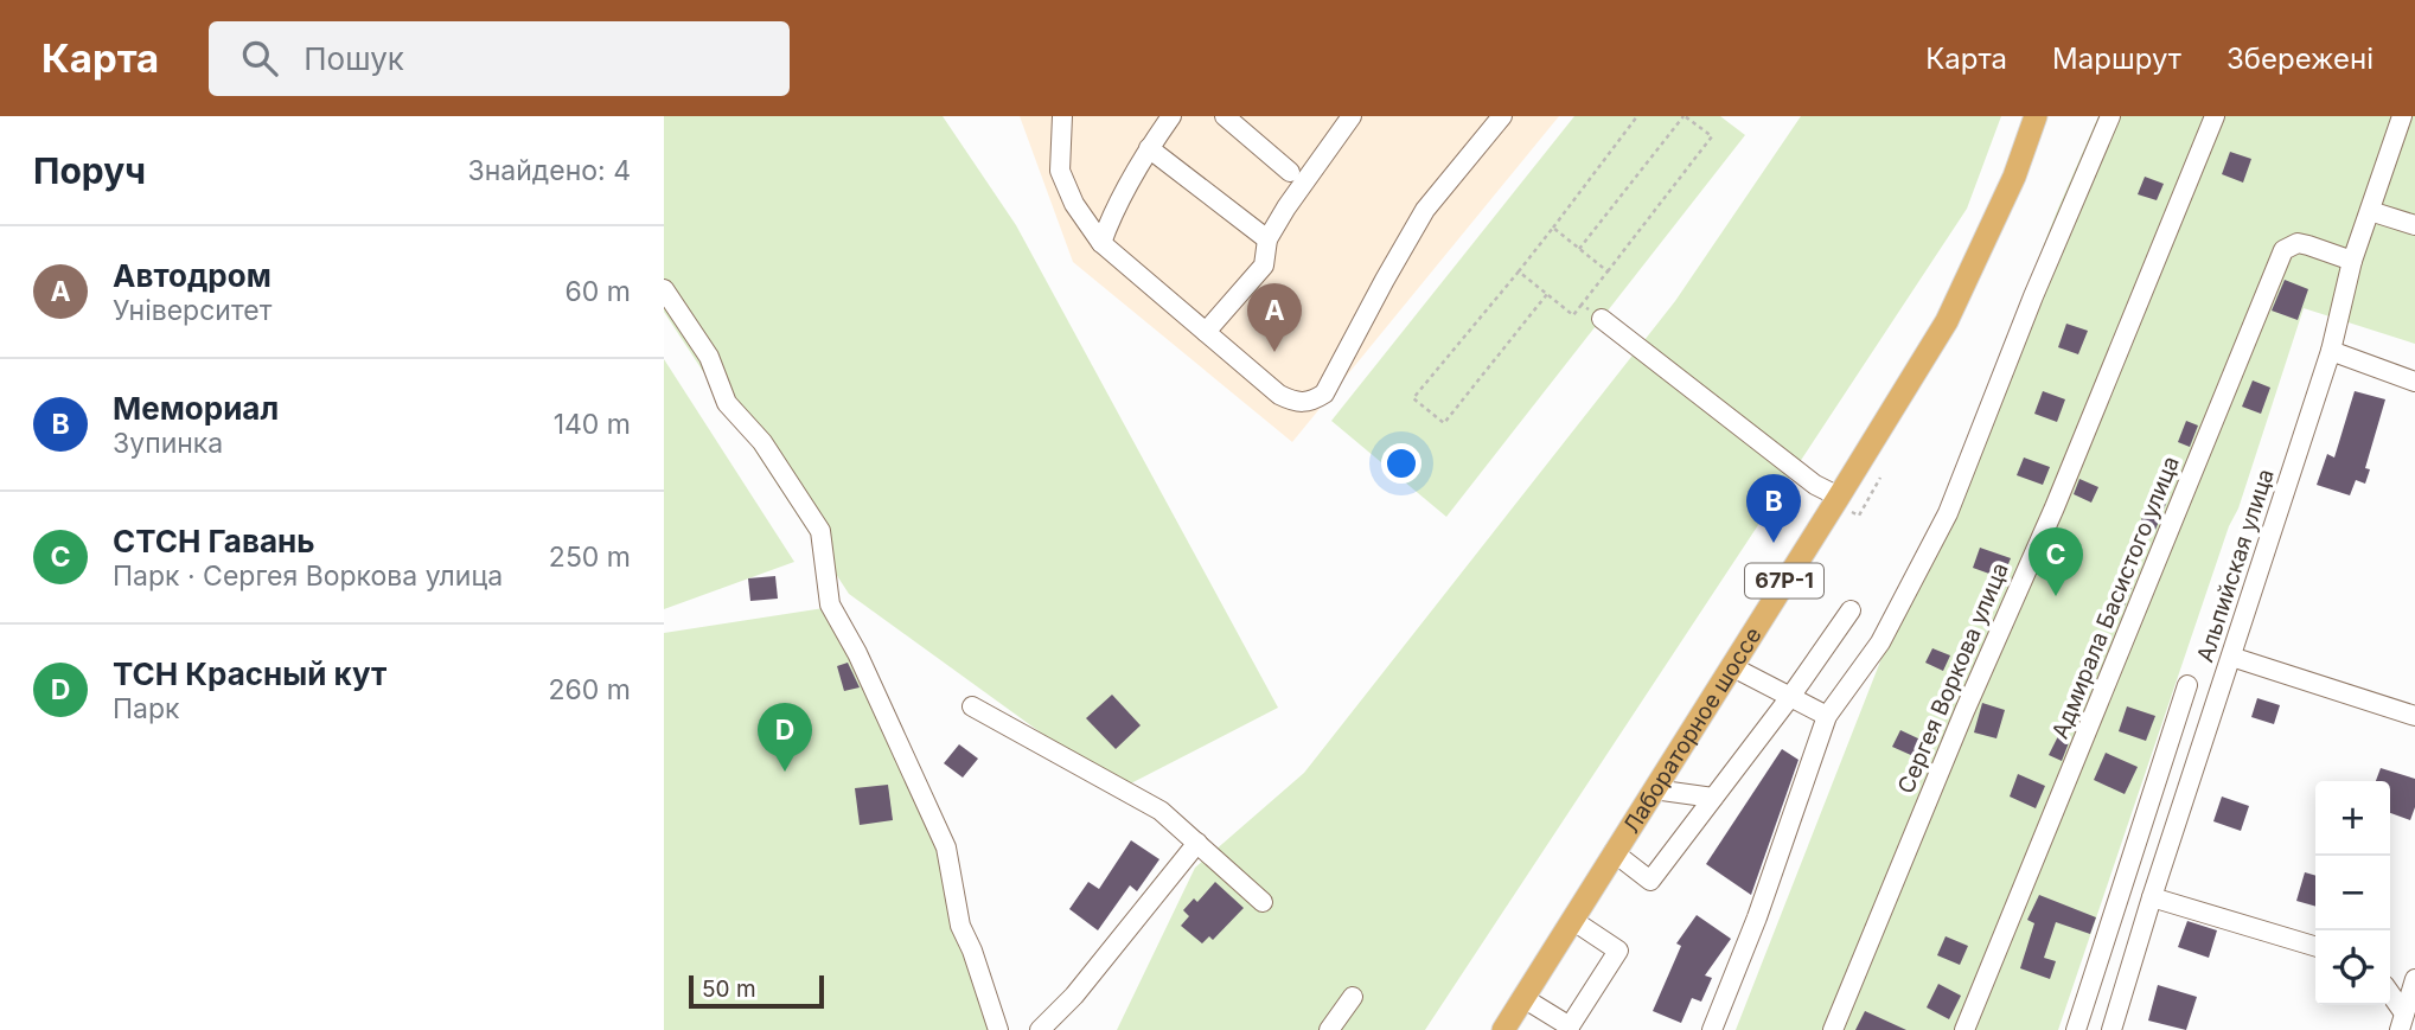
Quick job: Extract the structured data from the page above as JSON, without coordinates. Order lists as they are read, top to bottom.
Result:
{
  "streets": {
    "main road": ["67Р-1", "Лабораторное шоссе"],
    "street": ["Альпийская улица", "Адмирала Басистого улица", "Сергея Воркова улица"]
  },
  "crossings": [
    ["Альпийская улица", "Адмирала Басистого улица"]
  ],
  "scale_bar": "50 m",
  "page": {
    "header": "Карта",
    "search": "Пошук",
    "nav": ["Карта", "Маршрут", "Збережені"],
    "heading": ["Поруч", "Знайдено: 4"],
    "list": [
      {
        "mark": "A",
        "name": "Автодром",
        "note": "Університет",
        "value": "60 m"
      },
      {
        "mark": "B",
        "name": "Мемориал",
        "note": "Зупинка",
        "value": "140 m"
      },
      {
        "mark": "C",
        "name": "СТСН Гавань",
        "note": "Парк · Сергея Воркова улица",
        "value": "250 m"
      },
      {
        "mark": "D",
        "name": "ТСН Красный кут",
        "note": "Парк",
        "value": "260 m"
      }
    ],
    "pins": [
      "A",
      "B",
      "C",
      "D"
    ],
    "map_buttons": ["+", "−"],
    "scale": "50 m"
  }
}
